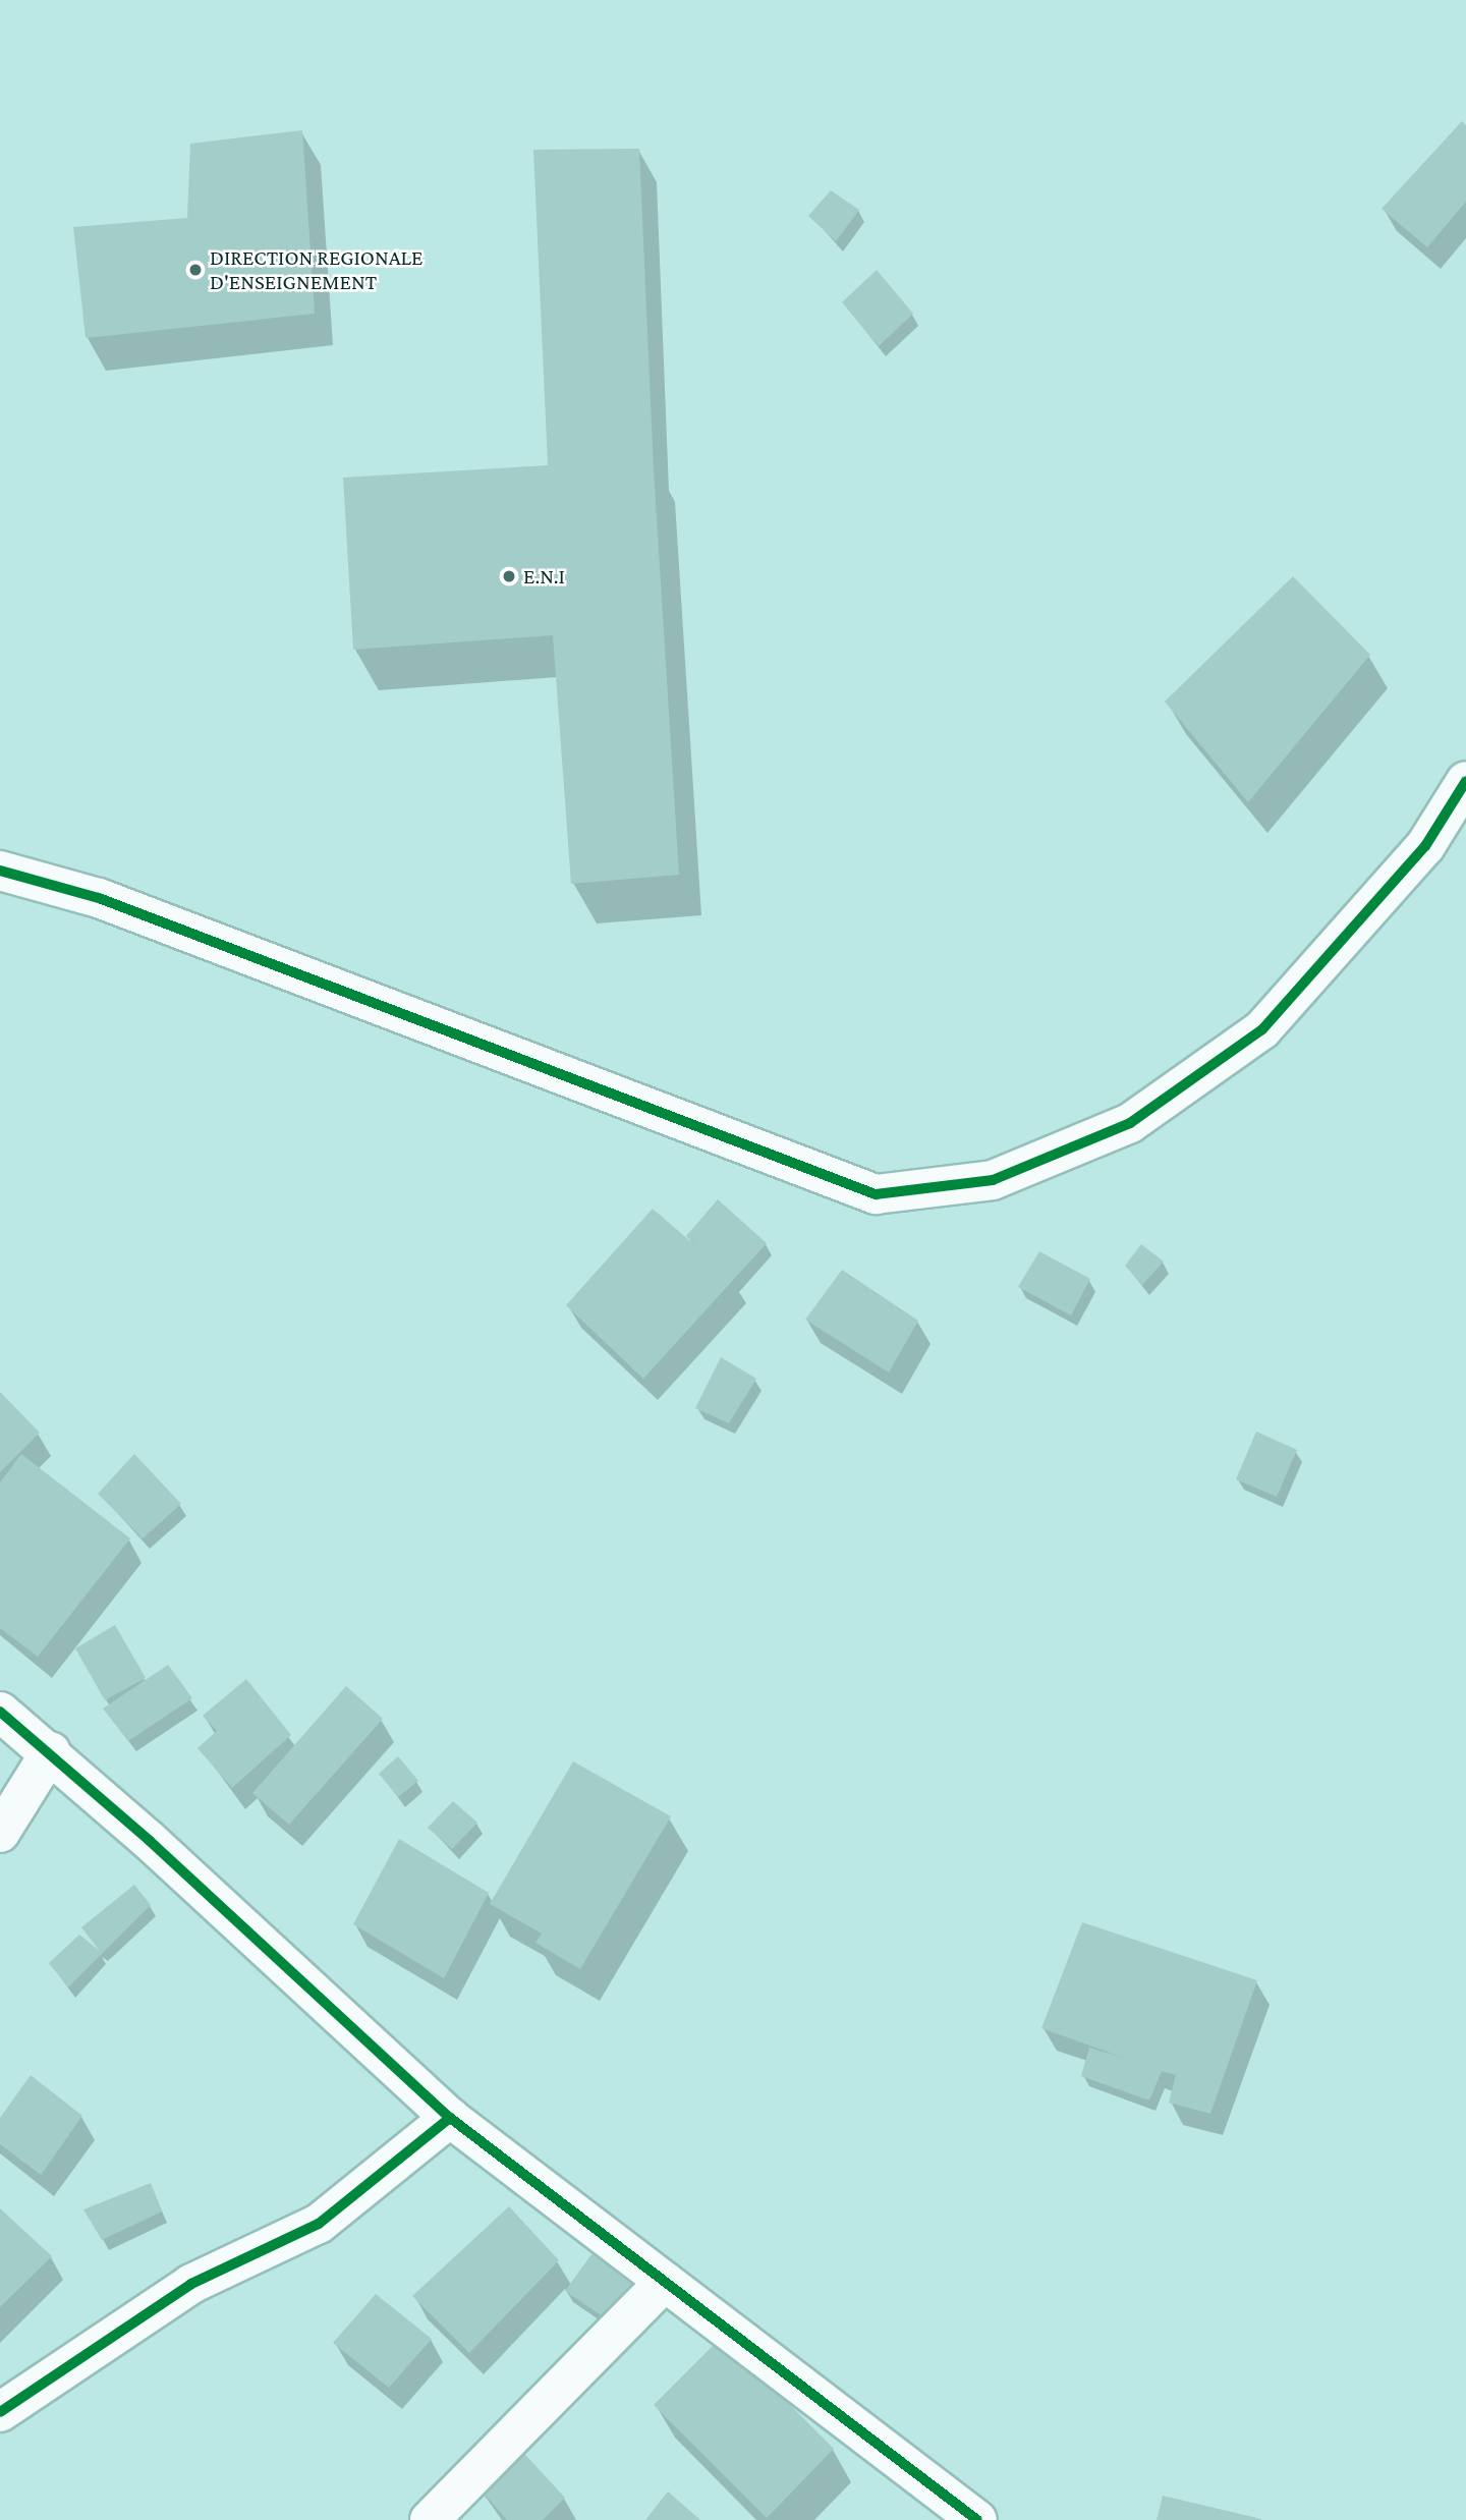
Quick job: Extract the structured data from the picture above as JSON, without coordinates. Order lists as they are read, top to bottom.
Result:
{
  "places": ["DIRECTION REGIONALE D'ENSEIGNEMENT", "E.N.I"]
}
